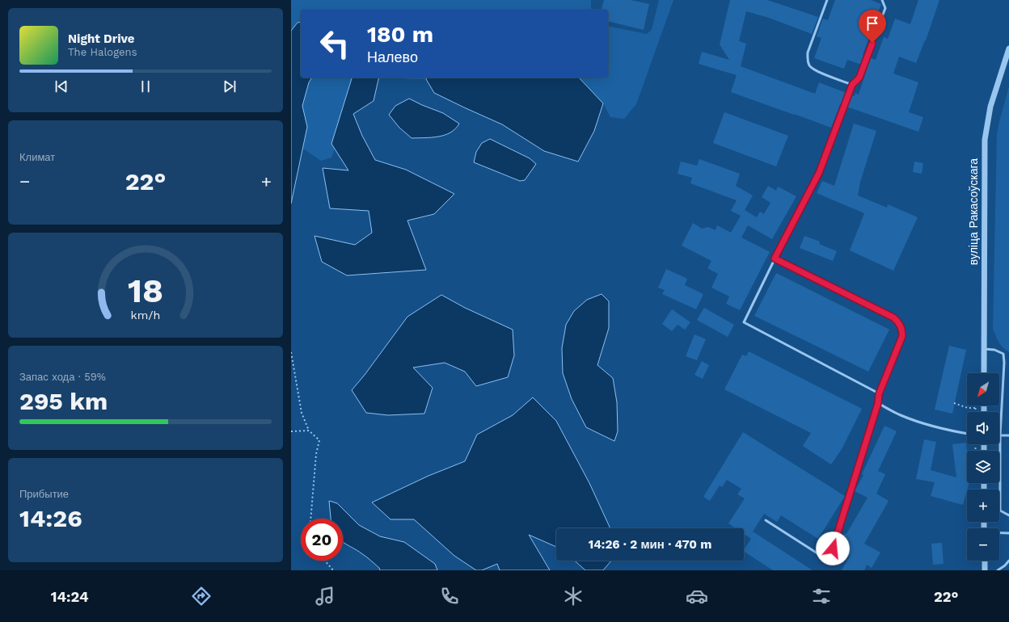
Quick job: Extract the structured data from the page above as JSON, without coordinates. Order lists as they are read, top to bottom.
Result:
{
  "streets": {
    "street": ["вуліца Ракасоўскага"]
  },
  "north": "bottom left",
  "page": {
    "turn": ["180 m", "Налево"],
    "song": ["Night Drive", "The Halogens"],
    "tile": [
      "Климат",
      ["Запас хода · 59%", "295 km"],
      ["Прибытие", "14:26"]
    ],
    "heat": ["−", "22°", "+"],
    "map_buttons": ["+", "−"],
    "limit": "20",
    "trip": "14:26 · 2 мин · 470 m",
    "tabs": ["14:24", "22°"],
    "gauge": ["18", "km/h"]
  }
}
